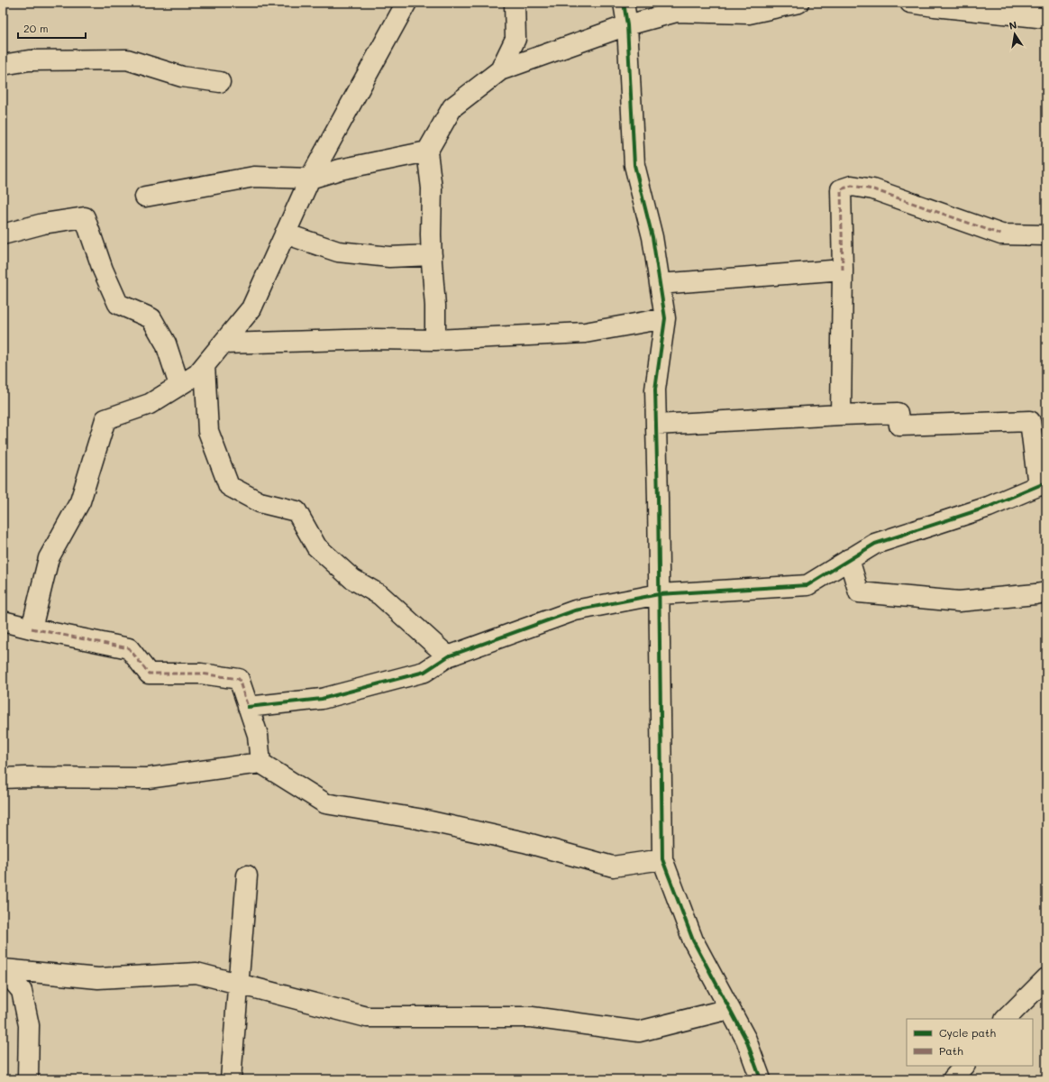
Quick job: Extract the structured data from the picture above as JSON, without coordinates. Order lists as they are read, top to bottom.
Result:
{
  "legend": ["Cycle path", "Path"],
  "scale_bar": "20 m",
  "north": "top"
}
